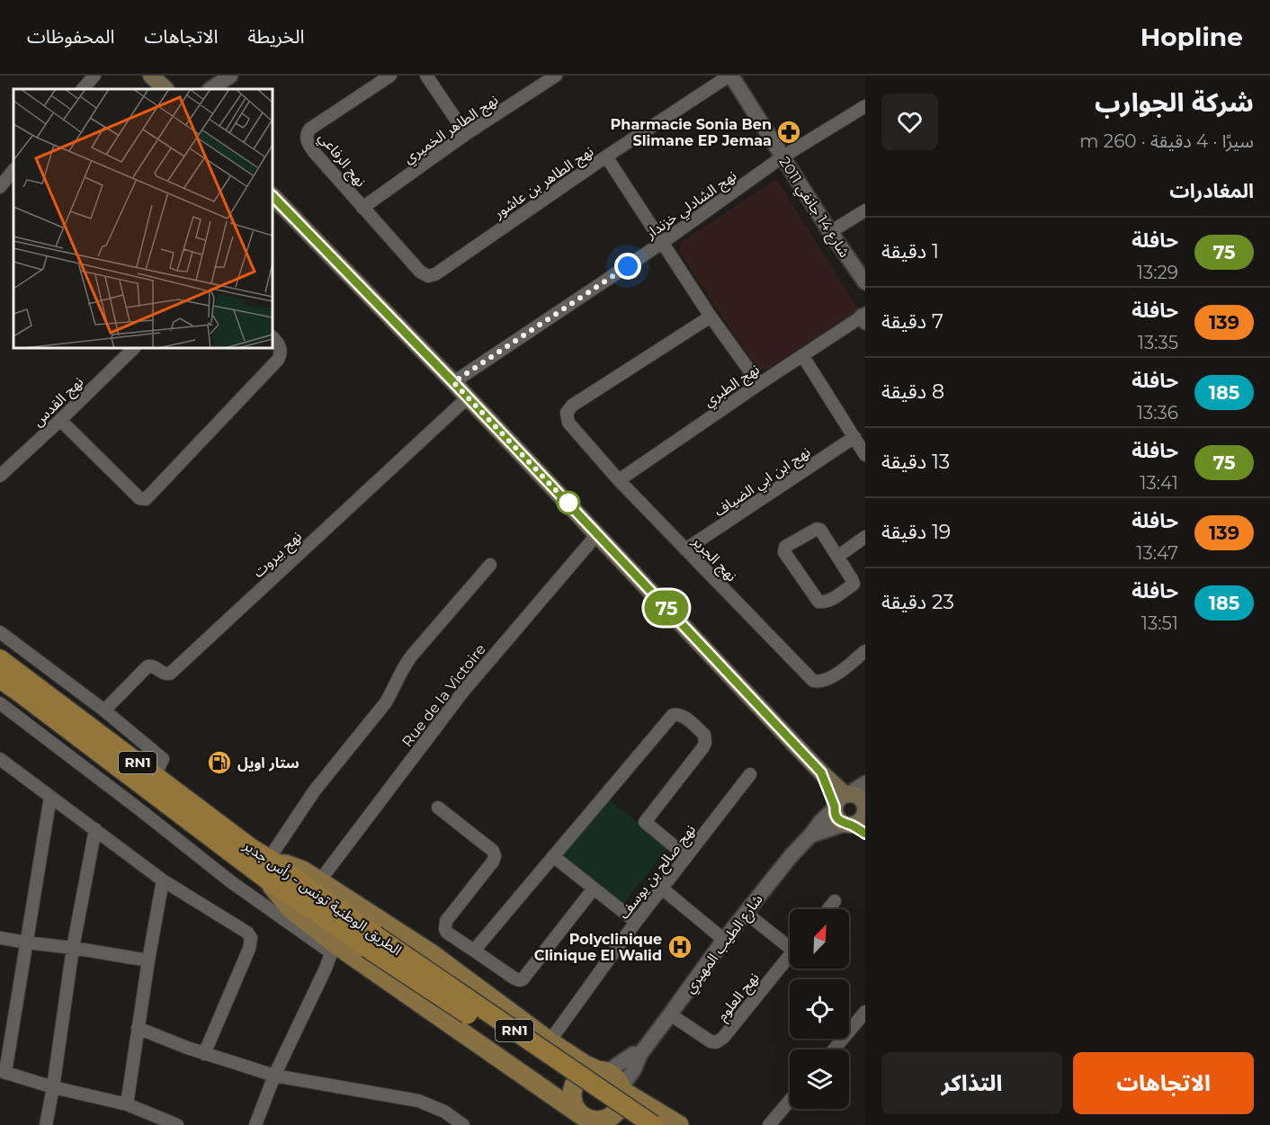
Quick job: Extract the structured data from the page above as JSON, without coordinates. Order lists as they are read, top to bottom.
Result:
{
  "streets": {
    "highway": ["RN1", "الطريق الوطنية تونس - رأس جدير"],
    "street": [
      "نهج الطاهر الخميري",
      "نهج الرفاعي",
      "نهج الطاهر بن عاشور",
      "نهج الشادلي خزندار",
      "شارع 14 جانفي 2011",
      "نهج الطبري",
      "نهج القدس",
      "نهج ابن ابي الضياف",
      "نهج بيروت",
      "نهج الجرير",
      "Rue de la Victoire",
      "نهج صالح بن يوسف",
      "شارع الطيب المهيري",
      "نهج العلوم"
    ]
  },
  "crossings": [
    ["نهج الطاهر الخميري", "نهج الرفاعي"],
    ["نهج الرفاعي", "نهج الطاهر بن عاشور"],
    ["نهج الطاهر بن عاشور", "شارع 14 جانفي 2011"],
    ["نهج الشادلي خزندار", "شارع 14 جانفي 2011"],
    ["نهج الطبري", "نهج الجرير"],
    ["نهج ابن ابي الضياف", "نهج الجرير"],
    ["شارع الطيب المهيري", "نهج العلوم"]
  ],
  "places": {
    "pharmacy": ["Pharmacie Sonia Ben Slimane EP Jemaa"],
    "fuel station": ["ستار اويل"],
    "hospital": ["Polyclinique Clinique El Walid"]
  },
  "lines": ["bus line 75"],
  "north": "top right",
  "page": {
    "header": "Hopline",
    "nav": ["الخريطة", "الاتجاهات", "المحفوظات"],
    "heading": [
      ["شركة الجوارب", "سيرًا · 4 دقيقة · 260 m"],
      "المغادرات"
    ],
    "on_map": "75",
    "list": [
      {
        "mark": "75",
        "name": "حافلة",
        "note": "13:29",
        "value": "1 دقيقة"
      },
      {
        "mark": "139",
        "name": "حافلة",
        "note": "13:35",
        "value": "7 دقيقة"
      },
      {
        "mark": "185",
        "name": "حافلة",
        "note": "13:36",
        "value": "8 دقيقة"
      },
      {
        "mark": "75",
        "name": "حافلة",
        "note": "13:41",
        "value": "13 دقيقة"
      },
      {
        "mark": "139",
        "name": "حافلة",
        "note": "13:47",
        "value": "19 دقيقة"
      },
      {
        "mark": "185",
        "name": "حافلة",
        "note": "13:51",
        "value": "23 دقيقة"
      }
    ],
    "buttons": ["الاتجاهات", "التذاكر"]
  }
}
